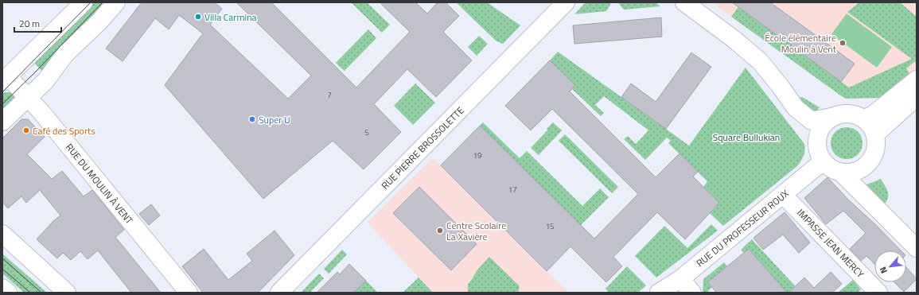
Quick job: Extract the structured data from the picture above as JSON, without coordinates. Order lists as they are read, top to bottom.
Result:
{
  "streets": {
    "street": [
      "RUE PIERRE BROSSOLETTE",
      "RUE DU MOULIN À VENT",
      "RUE DU PROFESSEUR ROUX",
      "IMPASSE JEAN MERCY"
    ]
  },
  "crossings": [
    ["RUE DU PROFESSEUR ROUX", "IMPASSE JEAN MERCY"]
  ],
  "parks": ["Square Bullukian"],
  "places": [
    "Villa Carmina",
    "École élémentaire Moulin à Vent",
    "Super U",
    "Café des Sports",
    "Centre Scolaire La Xavière"
  ],
  "house_numbers": [
    "7",
    "5",
    "19",
    "17",
    "15"
  ],
  "scale_bar": "20 m",
  "north": "bottom left"
}
